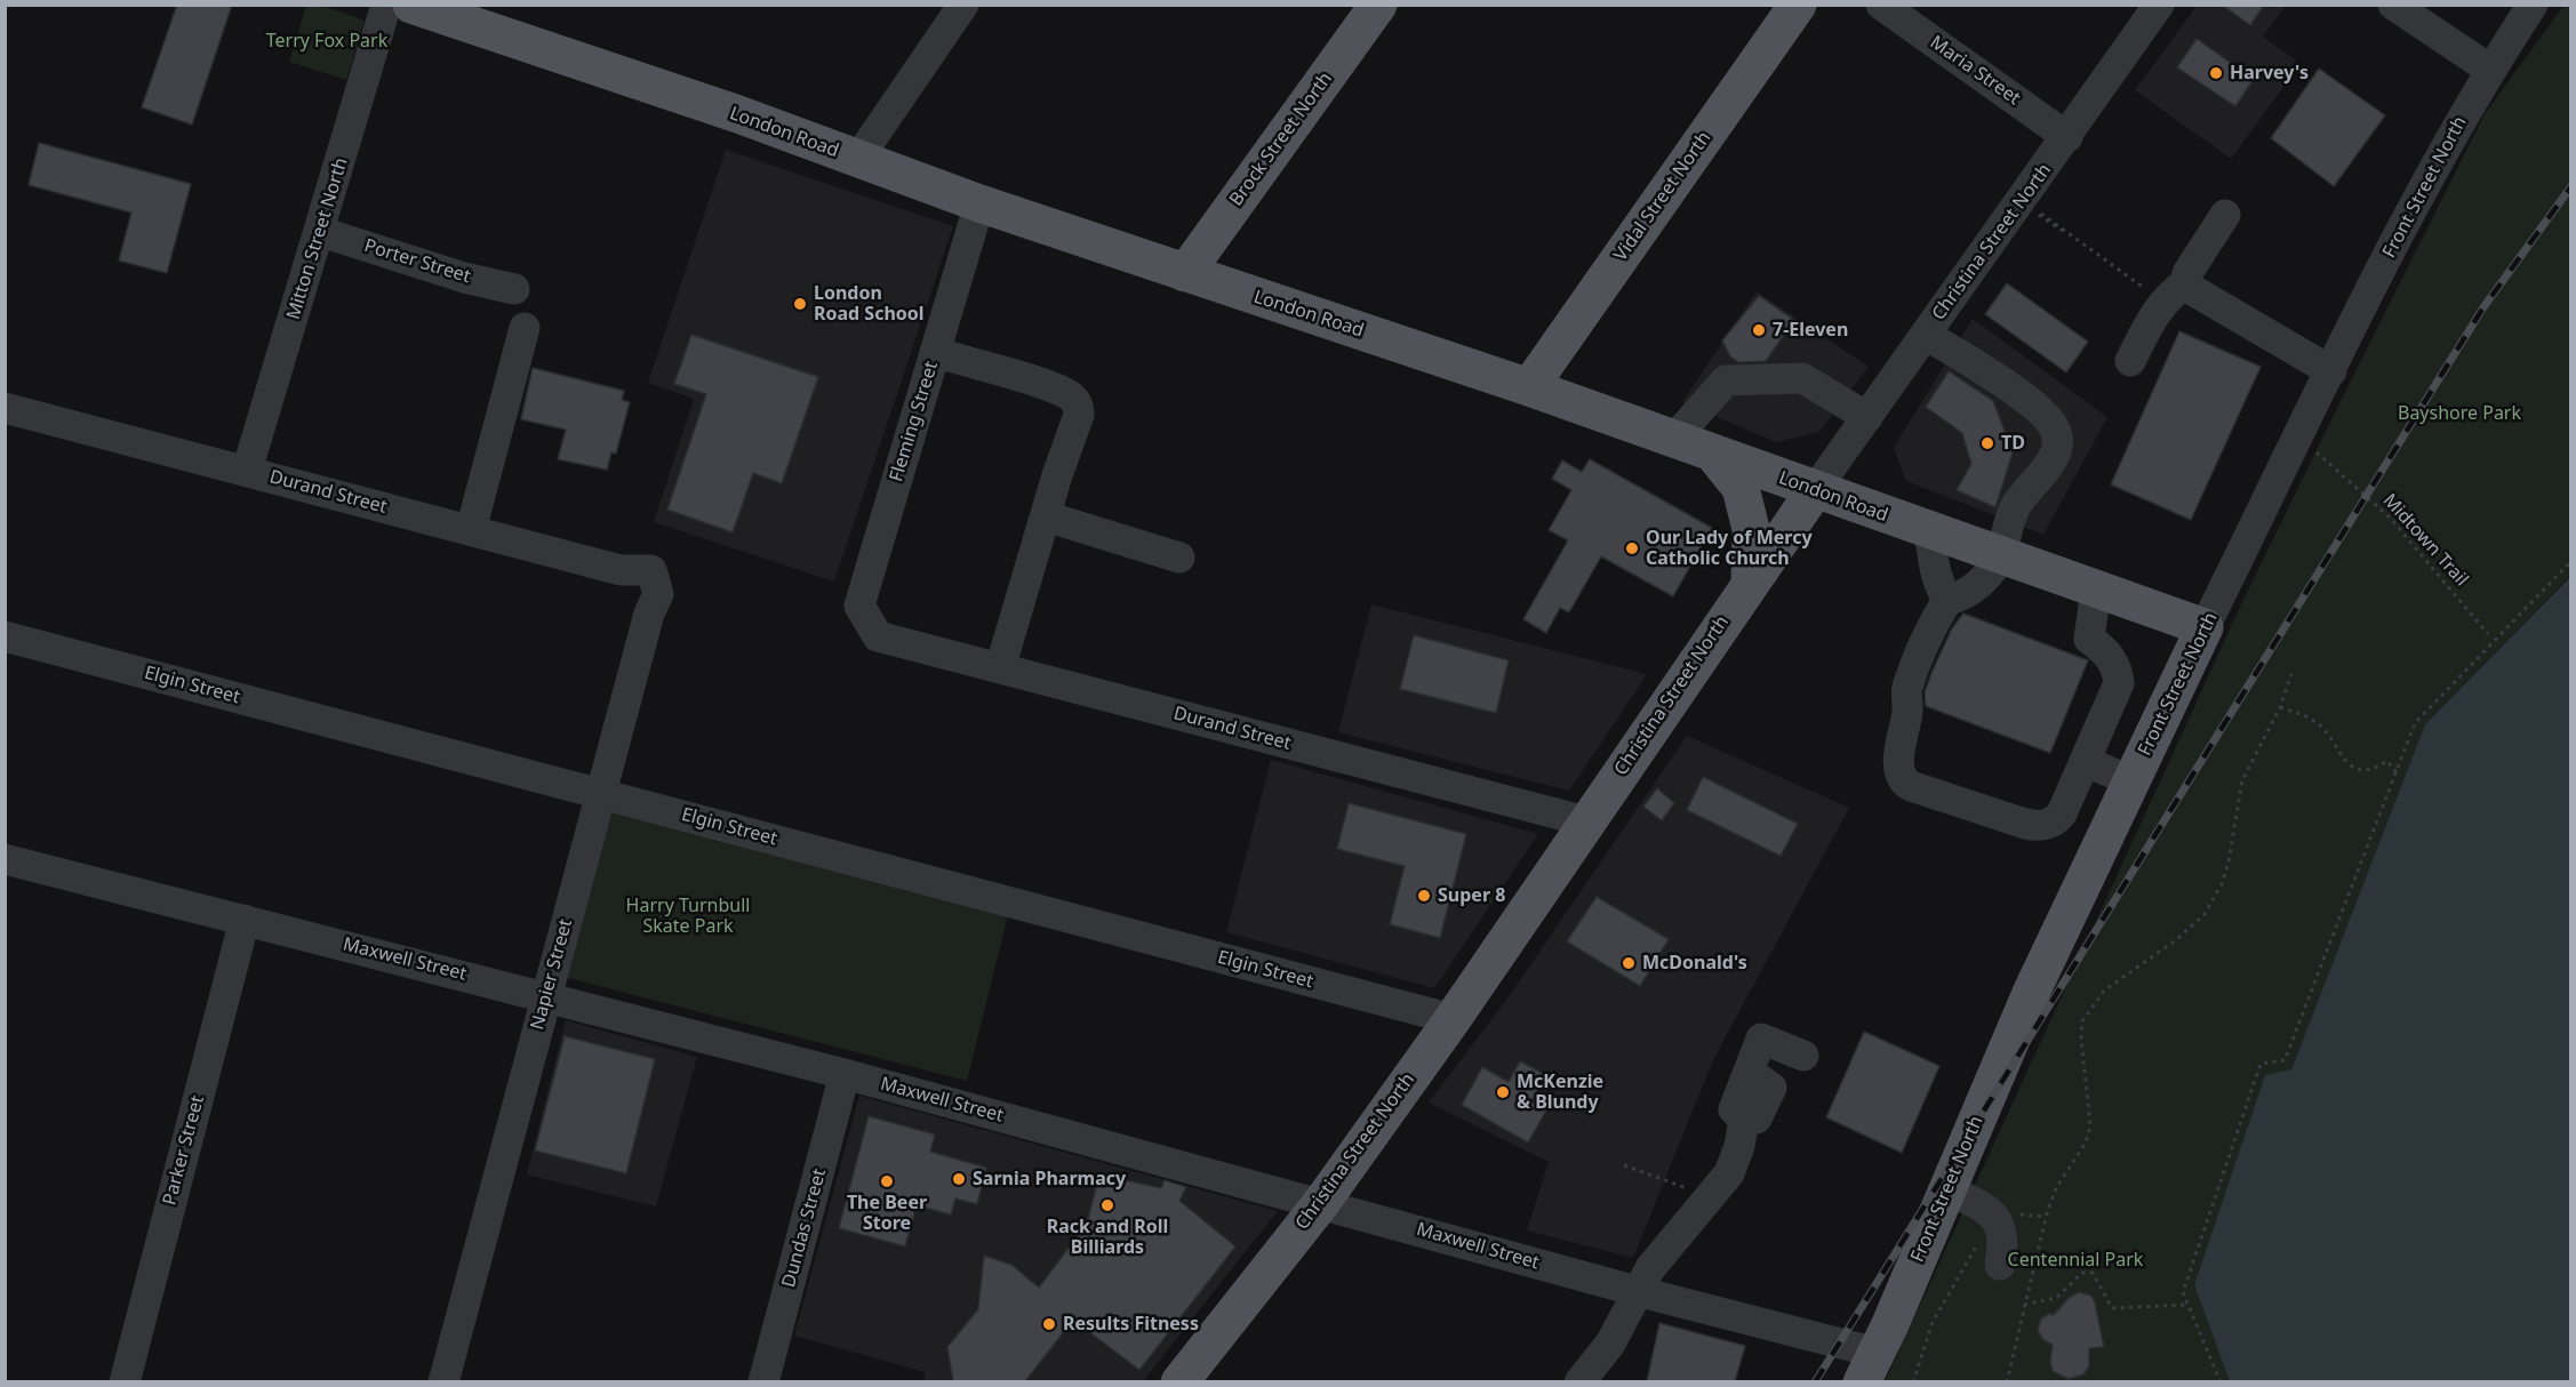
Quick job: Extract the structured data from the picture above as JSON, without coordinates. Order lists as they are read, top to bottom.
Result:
{
  "streets": {
    "main road": [
      "London Road",
      "Brock Street North",
      "Front Street North",
      "Vidal Street North",
      "Christina Street North"
    ],
    "street": [
      "Maria Street",
      "Mitton Street North",
      "Porter Street",
      "Fleming Street",
      "Durand Street",
      "Elgin Street",
      "Maxwell Street",
      "Napier Street",
      "Parker Street",
      "Dundas Street"
    ],
    "path": ["Midtown Trail"]
  },
  "crossings": [
    ["Maria Street", "Christina Street North"],
    ["London Road", "Brock Street North"],
    ["London Road", "Front Street North"],
    ["London Road", "Vidal Street North"],
    ["London Road", "Christina Street North"],
    ["London Road", "Fleming Street"],
    ["Front Street North", "Maxwell Street"],
    ["Mitton Street North", "Porter Street"],
    ["Mitton Street North", "Durand Street"],
    ["Christina Street North", "Durand Street"],
    ["Christina Street North", "Elgin Street"],
    ["Christina Street North", "Maxwell Street"],
    ["Fleming Street", "Durand Street"],
    ["Durand Street", "Napier Street"],
    ["Elgin Street", "Napier Street"],
    ["Maxwell Street", "Napier Street"],
    ["Maxwell Street", "Parker Street"],
    ["Maxwell Street", "Dundas Street"]
  ],
  "parks": [
    "Terry Fox Park",
    "Bayshore Park",
    "Harry Turnbull Skate Park",
    "Centennial Park"
  ],
  "places": [
    "Harvey's",
    "London Road School",
    "7-Eleven",
    "TD",
    "Our Lady of Mercy Catholic Church",
    "Super 8",
    "McDonald's",
    "McKenzie & Blundy",
    "Sarnia Pharmacy",
    "The Beer Store",
    "Rack and Roll Billiards",
    "Results Fitness"
  ]
}
